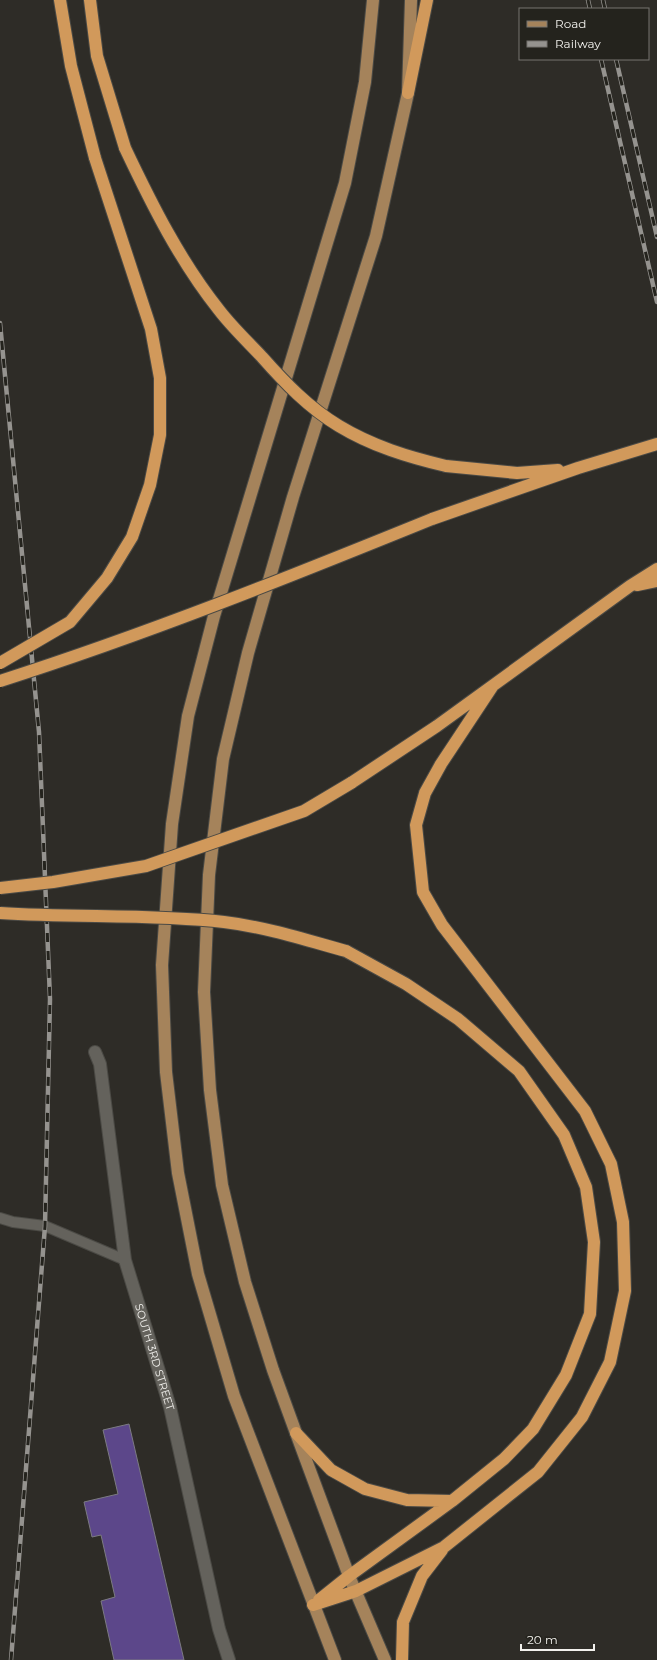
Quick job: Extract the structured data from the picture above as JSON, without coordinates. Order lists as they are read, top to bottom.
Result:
{
  "streets": {
    "street": ["SOUTH 3RD STREET"]
  },
  "legend": ["Road", "Railway"],
  "scale_bar": "20 m"
}
